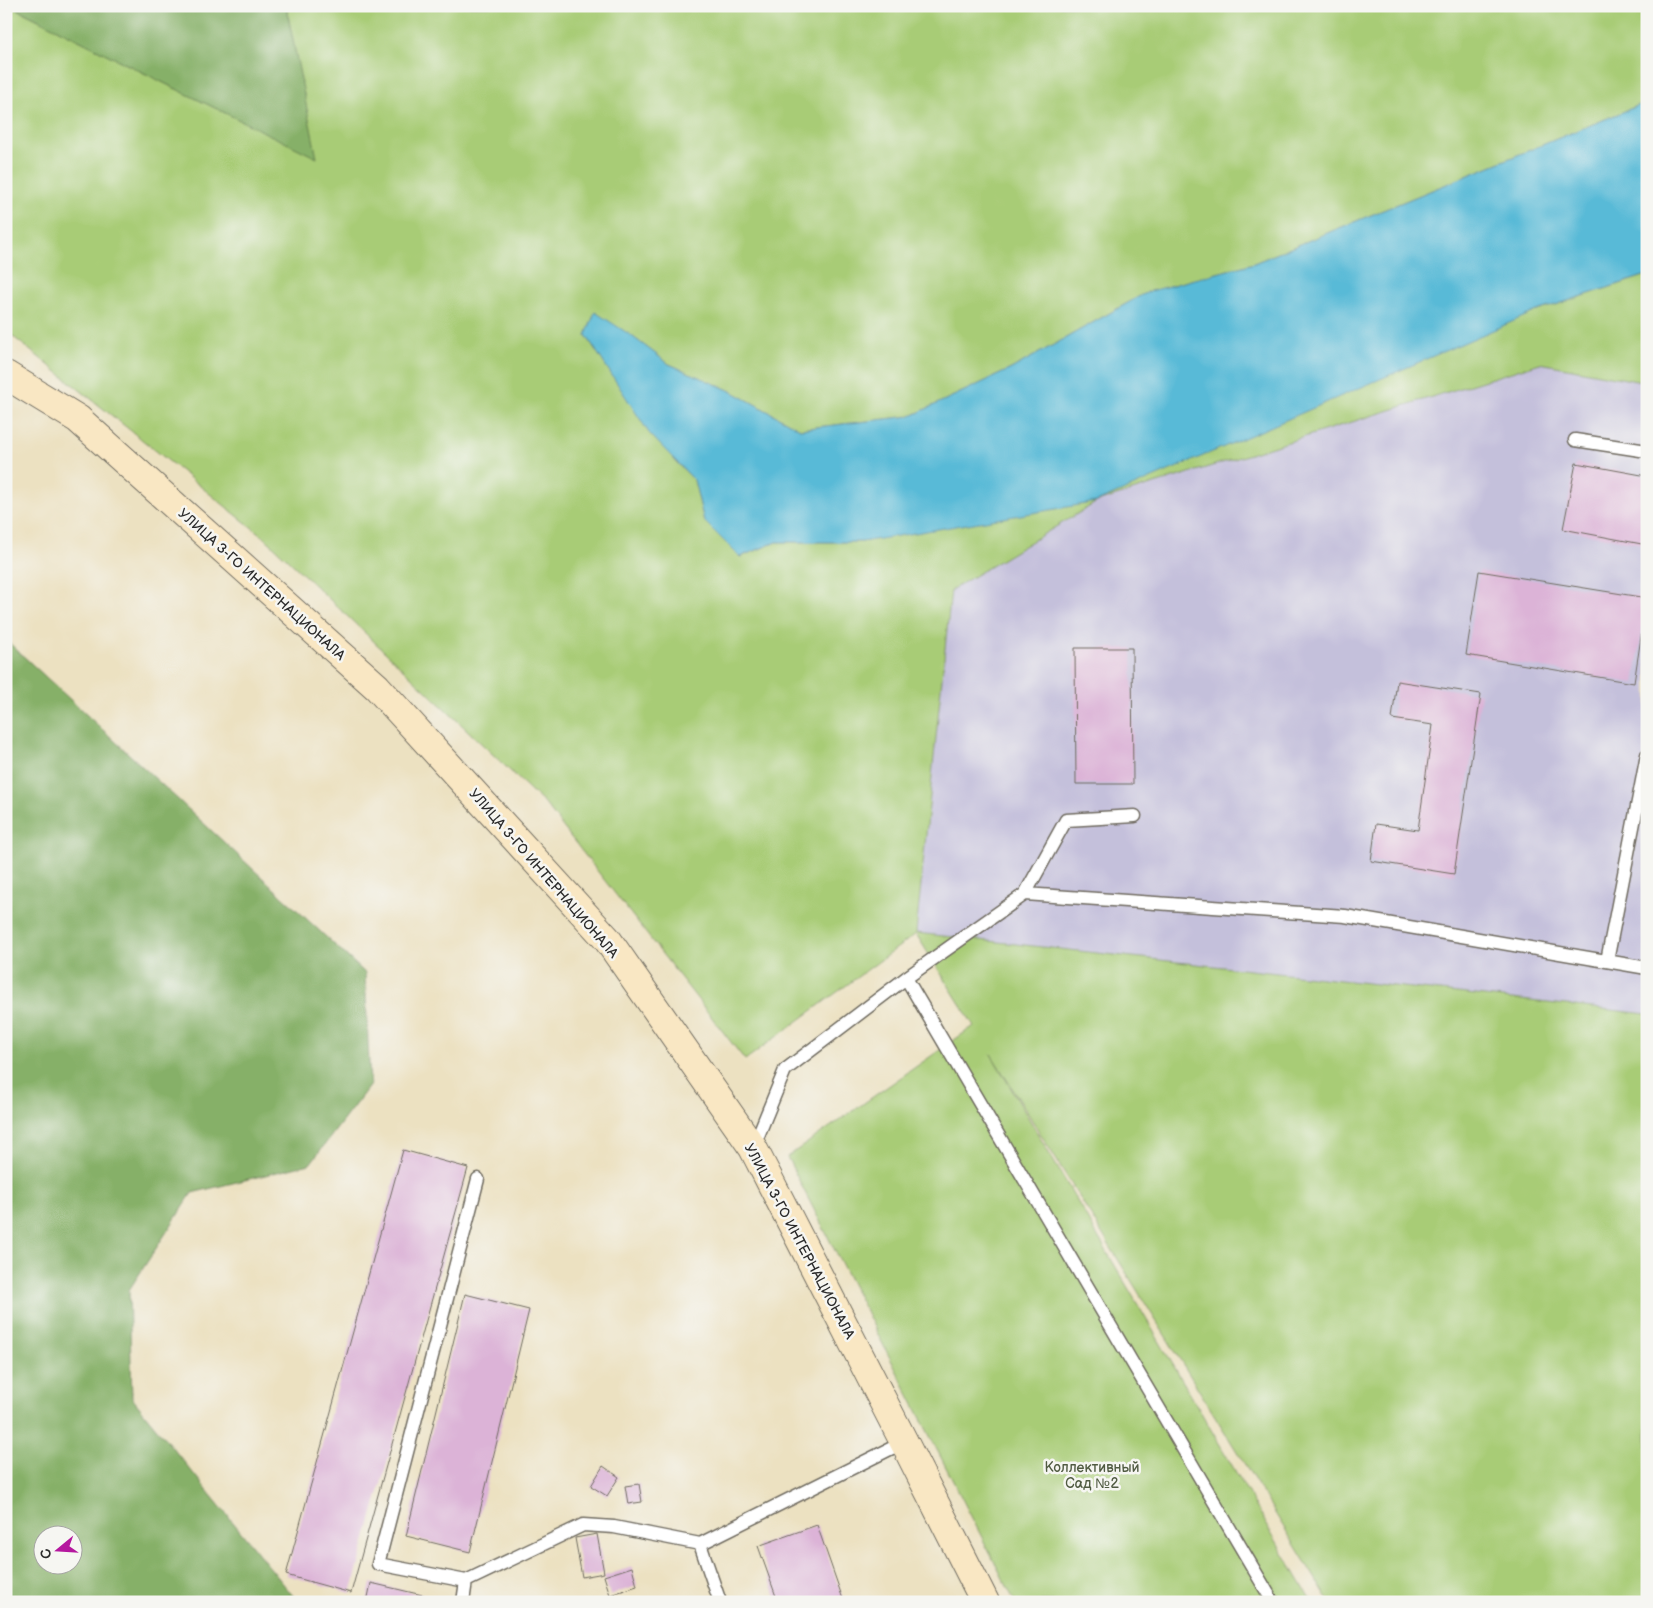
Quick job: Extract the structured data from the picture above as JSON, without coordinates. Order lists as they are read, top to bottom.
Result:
{
  "streets": {
    "main road": ["УЛИЦА 3-ГО ИНТЕРНАЦИОНАЛА"]
  },
  "parks": ["Коллективный Сад №2"],
  "north": "left"
}
